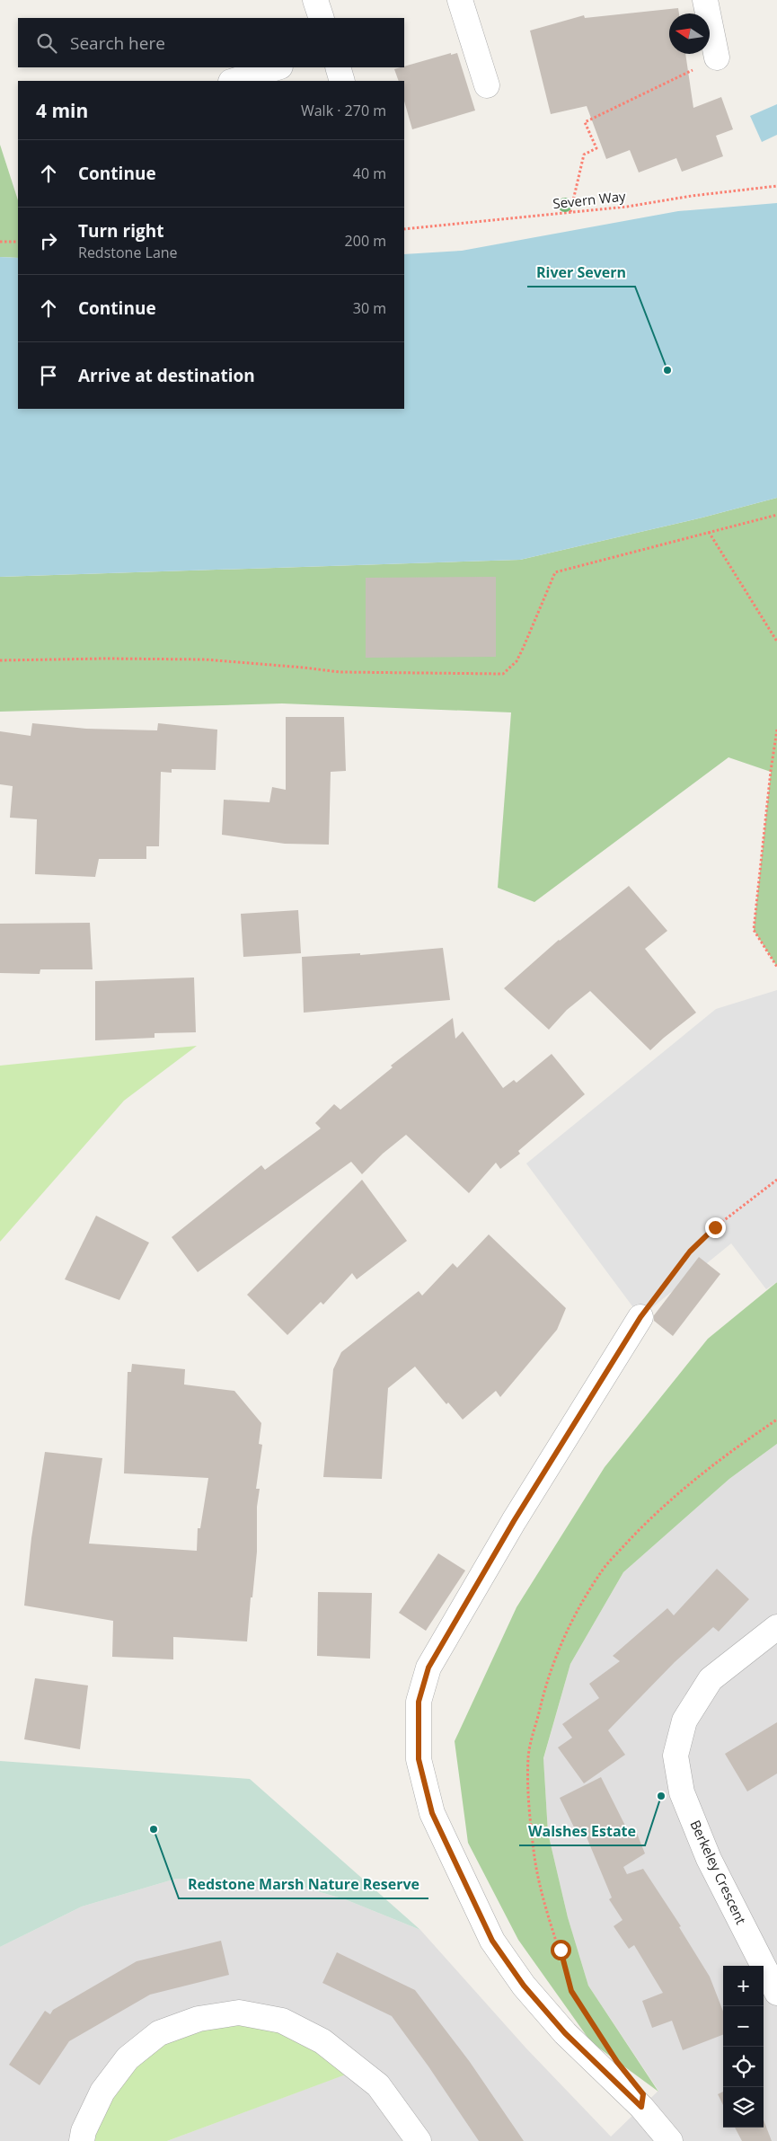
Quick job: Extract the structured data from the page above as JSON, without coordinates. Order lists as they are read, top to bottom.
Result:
{
  "streets": {
    "street": ["Berkeley Crescent"],
    "path": ["Severn Way"]
  },
  "places": ["River Severn", "Walshes Estate", "Redstone Marsh Nature Reserve"],
  "north": "left",
  "page": {
    "search": "Search here",
    "heading": ["4 min", "Walk · 270 m"],
    "list": [
      ["Continue", "40 m"],
      ["Turn right", "Redstone Lane", "200 m"],
      ["Continue", "30 m"],
      "Arrive at destination"
    ],
    "map_buttons": ["+", "−"]
  }
}
